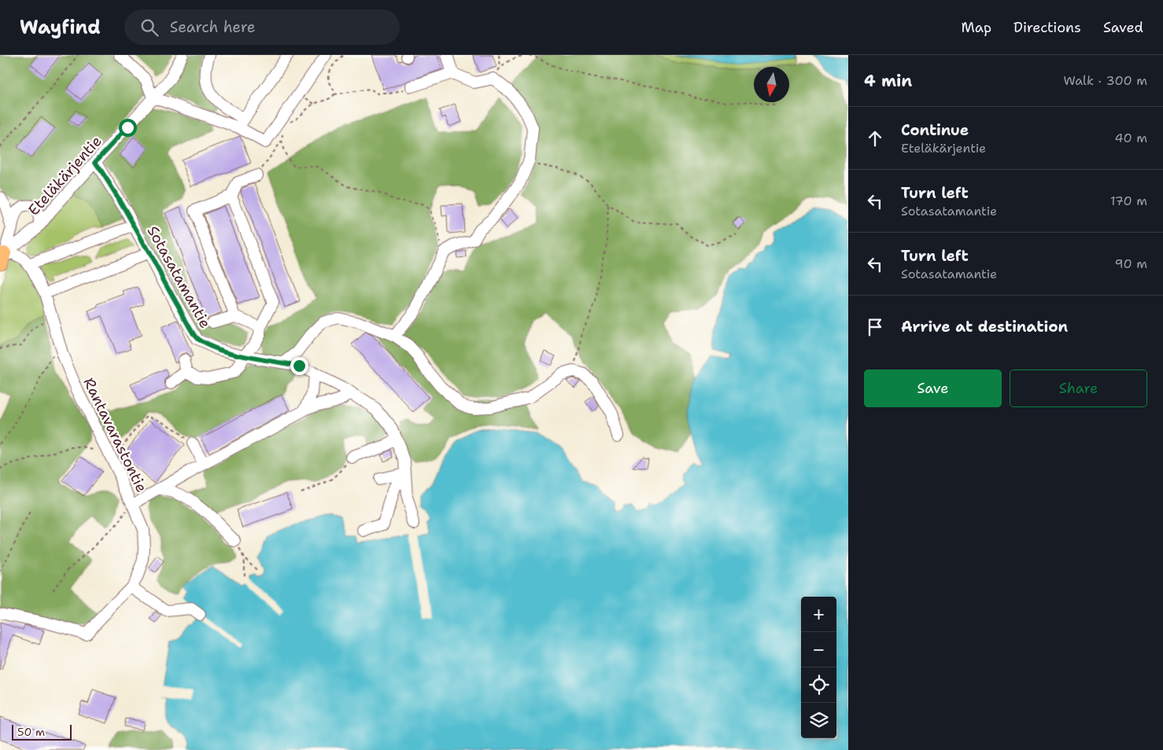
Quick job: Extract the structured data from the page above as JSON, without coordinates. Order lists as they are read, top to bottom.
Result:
{
  "streets": {
    "street": ["Eteläkärjentie", "Sotasatamantie", "Rantavarastontie"]
  },
  "crossings": [
    ["Eteläkärjentie", "Sotasatamantie"],
    ["Eteläkärjentie", "Rantavarastontie"],
    ["Sotasatamantie", "Rantavarastontie"]
  ],
  "scale_bar": "50 m",
  "north": "bottom",
  "page": {
    "header": "Wayfind",
    "search": "Search here",
    "nav": ["Map", "Directions", "Saved"],
    "heading": ["4 min", "Walk · 300 m"],
    "list": [
      ["Continue", "Eteläkärjentie", "40 m"],
      ["Turn left", "Sotasatamantie", "170 m"],
      ["Turn left", "Sotasatamantie", "90 m"],
      "Arrive at destination"
    ],
    "buttons": ["Save", "Share"],
    "map_buttons": ["+", "−"],
    "scale": "50 m"
  }
}
